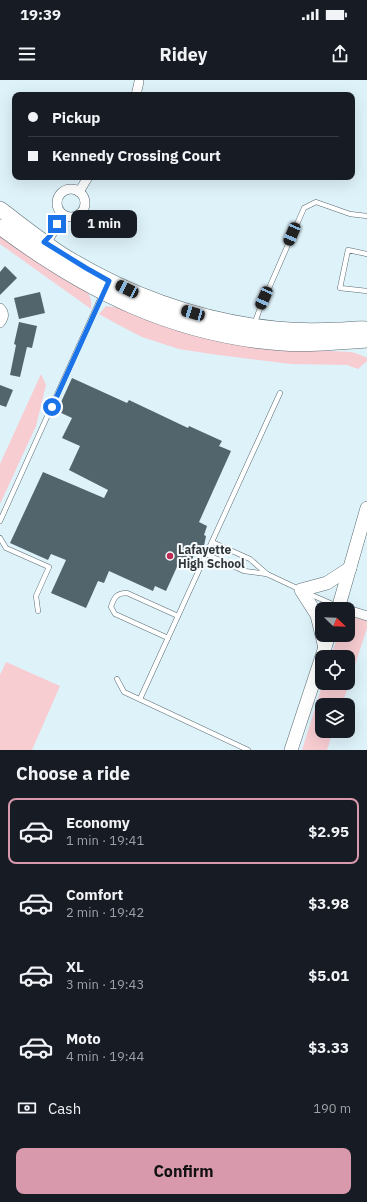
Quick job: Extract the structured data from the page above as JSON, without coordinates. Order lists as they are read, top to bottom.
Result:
{
  "places": ["Lafayette High School"],
  "north": "bottom right",
  "page": {
    "status": "19:39",
    "header": "Ridey",
    "banner": ["Pickup", "Kennedy Crossing Court"],
    "bubble": "1 min",
    "heading": "Choose a ride",
    "list": [
      {
        "name": "Economy",
        "note": "1 min · 19:41",
        "value": "$2.95"
      },
      {
        "name": "Comfort",
        "note": "2 min · 19:42",
        "value": "$3.98"
      },
      {
        "name": "XL",
        "note": "3 min · 19:43",
        "value": "$5.01"
      },
      {
        "name": "Moto",
        "note": "4 min · 19:44",
        "value": "$3.33"
      }
    ],
    "pay": ["Cash", "190 m"],
    "buttons": "Confirm"
  }
}
